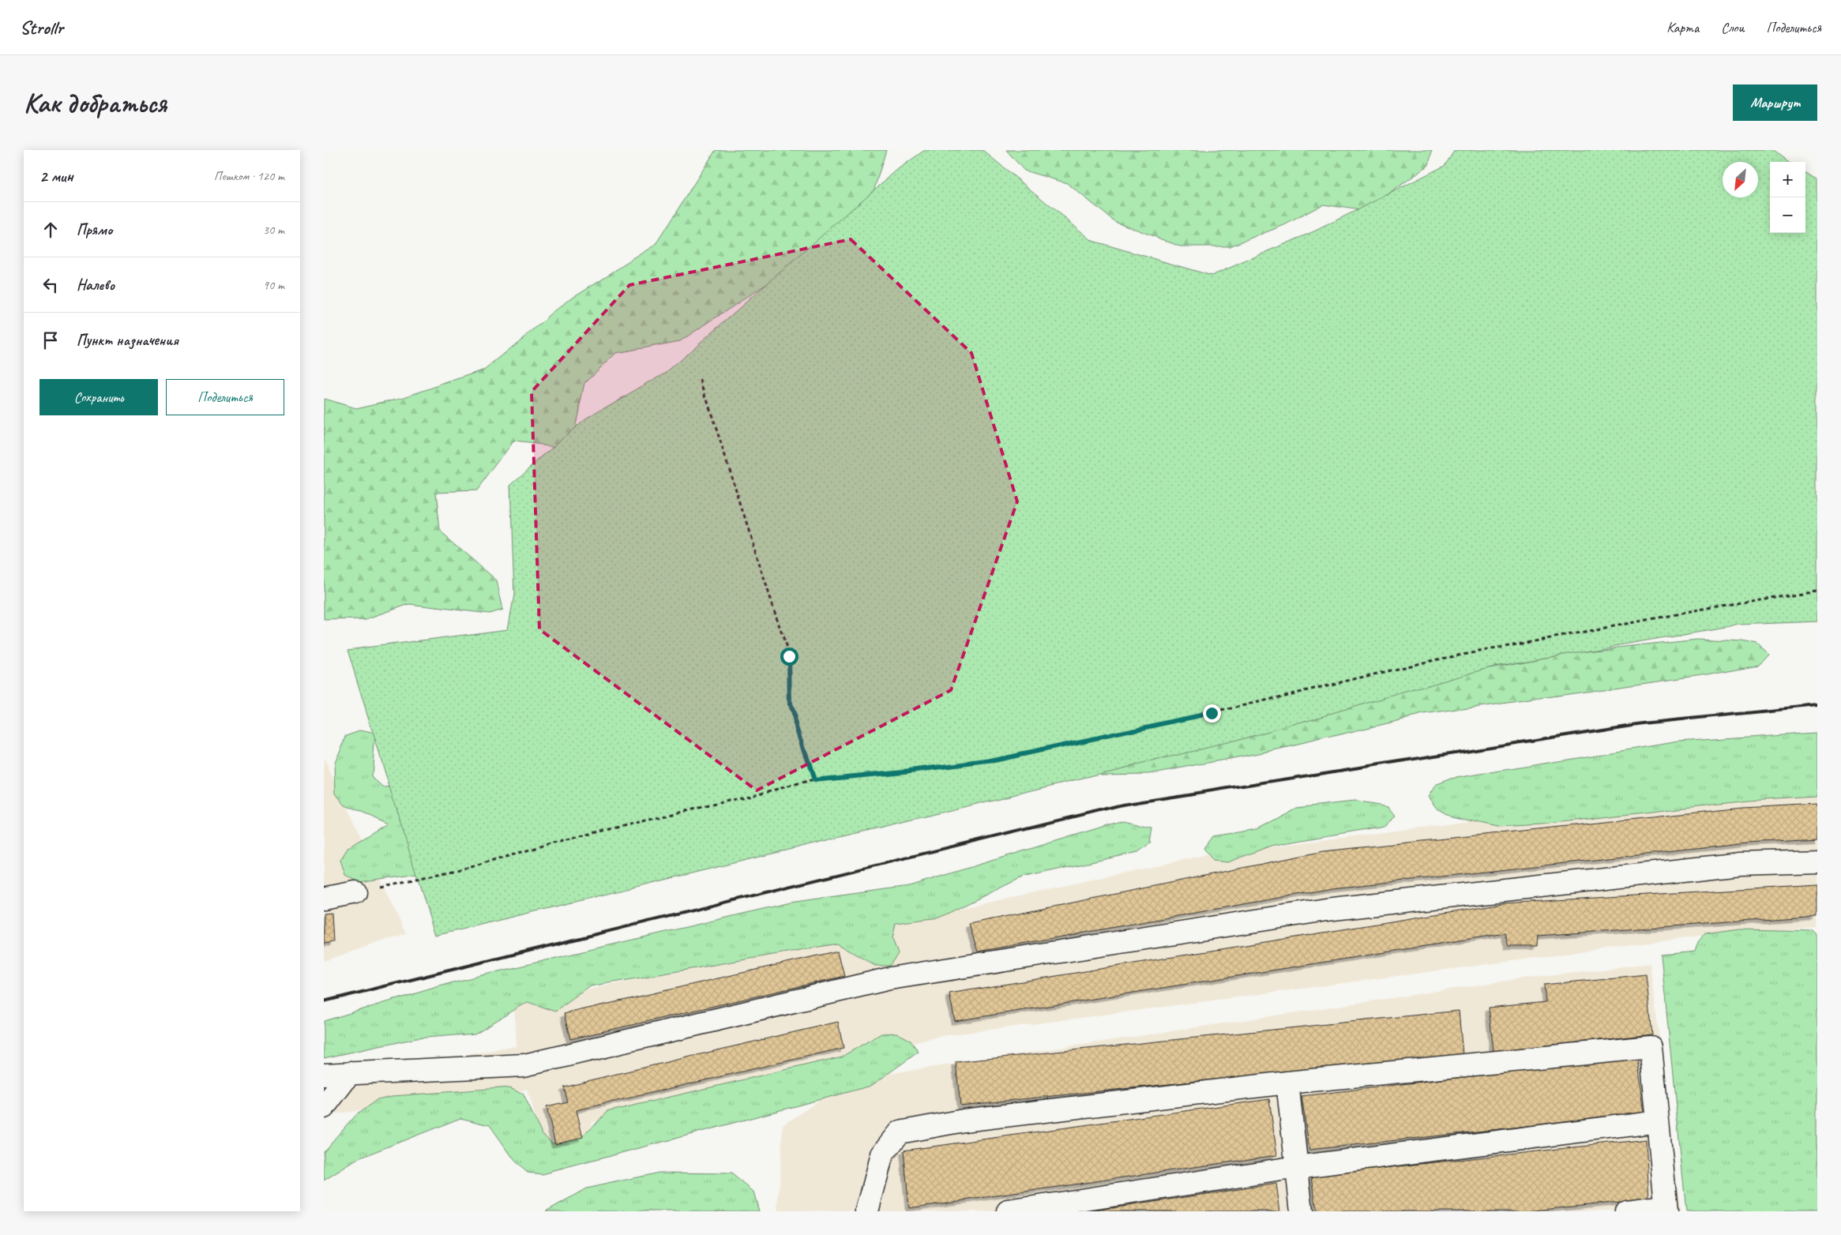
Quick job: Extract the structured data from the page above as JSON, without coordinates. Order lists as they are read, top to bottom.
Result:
{
  "north": "bottom left",
  "page": {
    "header": "Strollr",
    "nav": ["Карта", "Слои", "Поделиться"],
    "buttons": [
      "Маршрут",
      ["Сохранить", "Поделиться"]
    ],
    "title": "Как добраться",
    "heading": ["2 мин", "Пешком · 120 m"],
    "map_buttons": ["+", "−"],
    "list": [
      ["Прямо", "30 m"],
      ["Налево", "90 m"],
      "Пункт назначения"
    ]
  }
}
